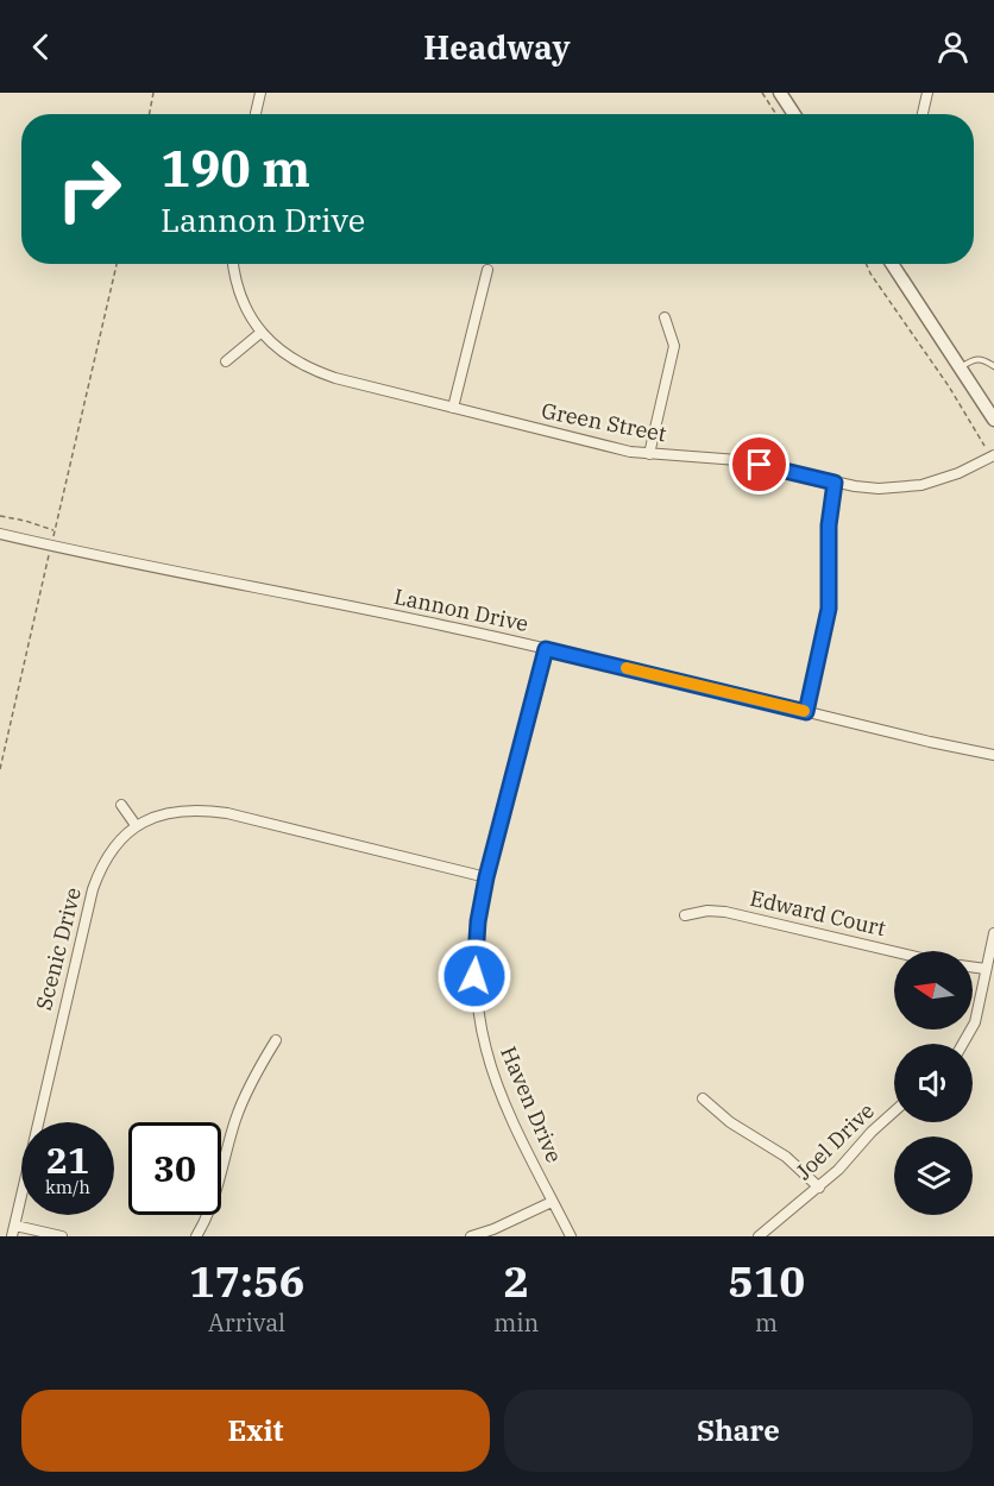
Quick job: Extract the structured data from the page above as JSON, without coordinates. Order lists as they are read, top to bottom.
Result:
{
  "streets": {
    "street": [
      "Green Street",
      "Lannon Drive",
      "Edward Court",
      "Scenic Drive",
      "Haven Drive",
      "Joel Drive"
    ]
  },
  "crossings": [
    ["Lannon Drive", "Haven Drive"]
  ],
  "north": "left",
  "page": {
    "header": "Headway",
    "turn": ["190 m", "Lannon Drive"],
    "speed": "21 km/h",
    "limit": "30",
    "eta": [
      "17:56",
      "Arrival",
      "2",
      "min",
      "510",
      "m"
    ],
    "buttons": ["Exit", "Share"]
  }
}
